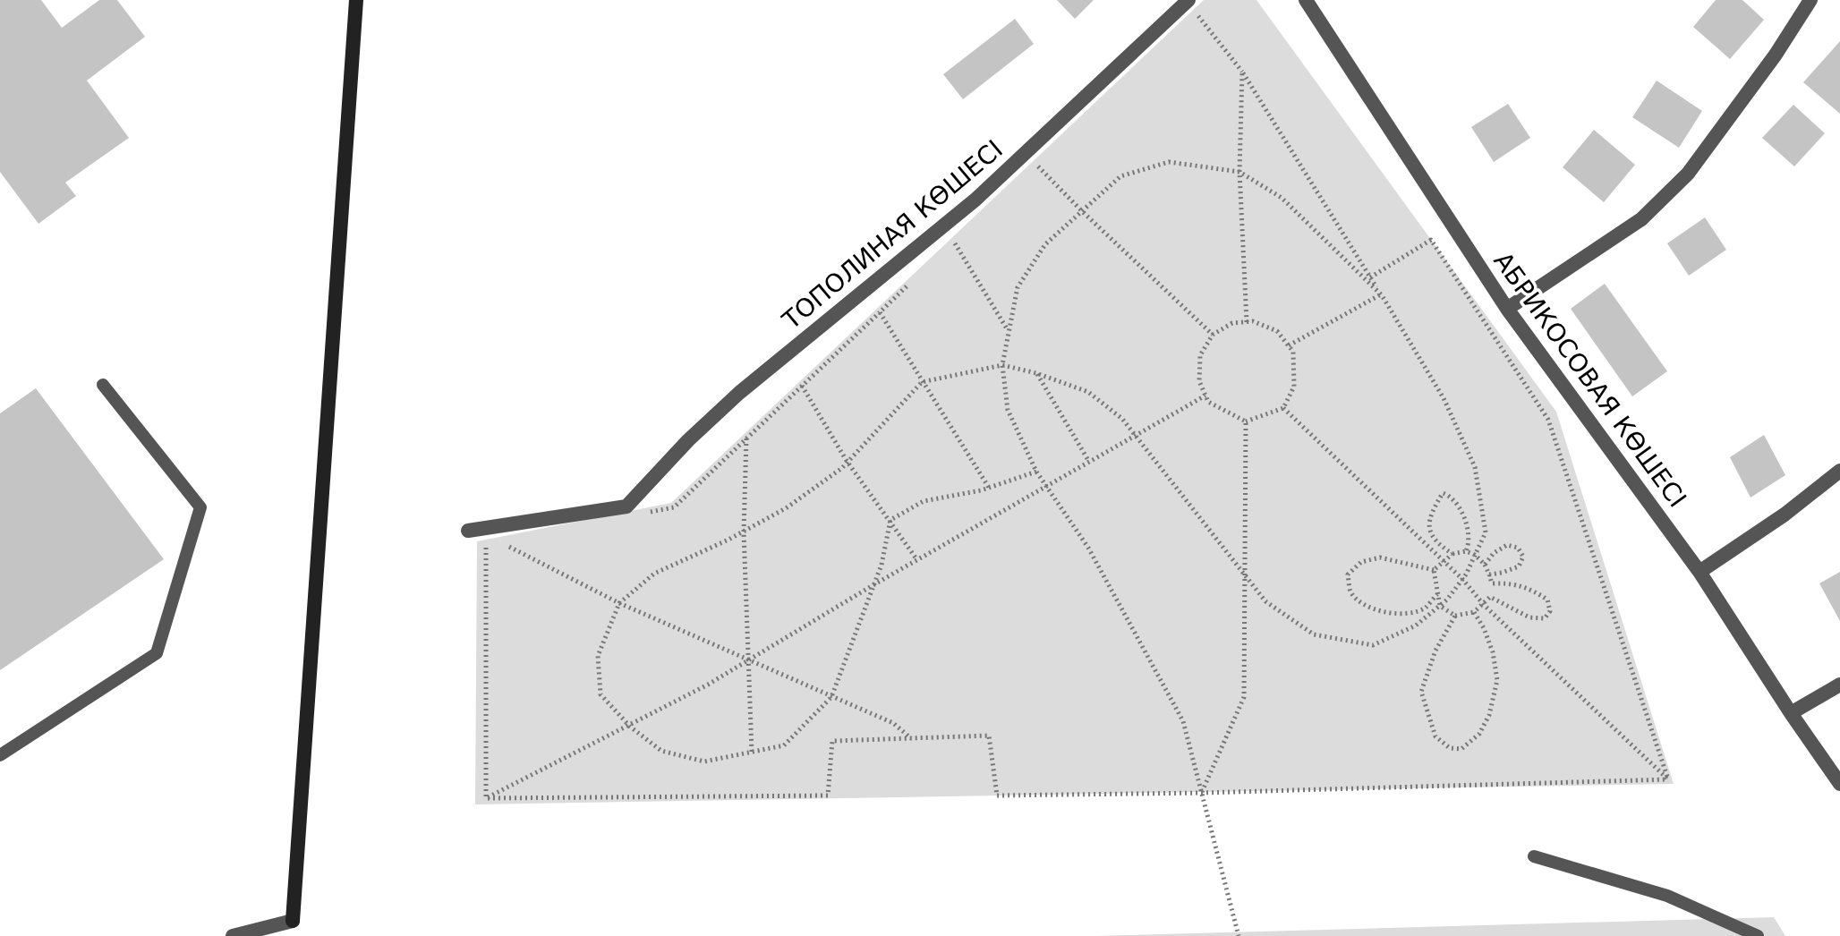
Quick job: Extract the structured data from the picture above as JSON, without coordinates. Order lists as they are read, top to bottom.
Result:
{
  "streets": {
    "street": ["ТОПОЛИНАЯ КӨШЕСІ", "АБРИКОСОВАЯ КӨШЕСІ"]
  }
}
